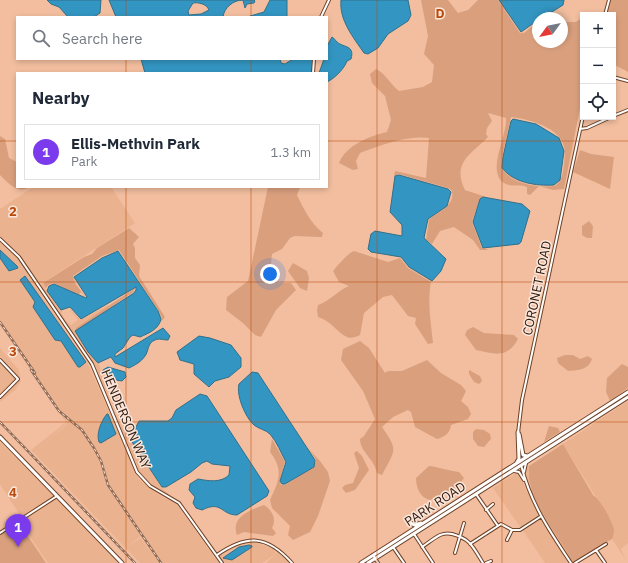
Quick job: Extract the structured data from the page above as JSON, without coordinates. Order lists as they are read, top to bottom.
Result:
{
  "streets": {
    "main road": ["PARK ROAD"],
    "street": ["CORONET ROAD", "HENDERSON WAY"]
  },
  "crossings": [
    ["CORONET ROAD", "PARK ROAD"]
  ],
  "north": "bottom left",
  "page": {
    "map_buttons": ["+", "−"],
    "search": "Search here",
    "heading": "Nearby",
    "list": [
      {
        "mark": "1",
        "name": "Ellis-Methvin Park",
        "note": "Park",
        "value": "1.3 km"
      }
    ],
    "pins": "1"
  },
  "grid": {
    "columns": ["D"],
    "rows": ["2", "3", "4"]
  }
}
